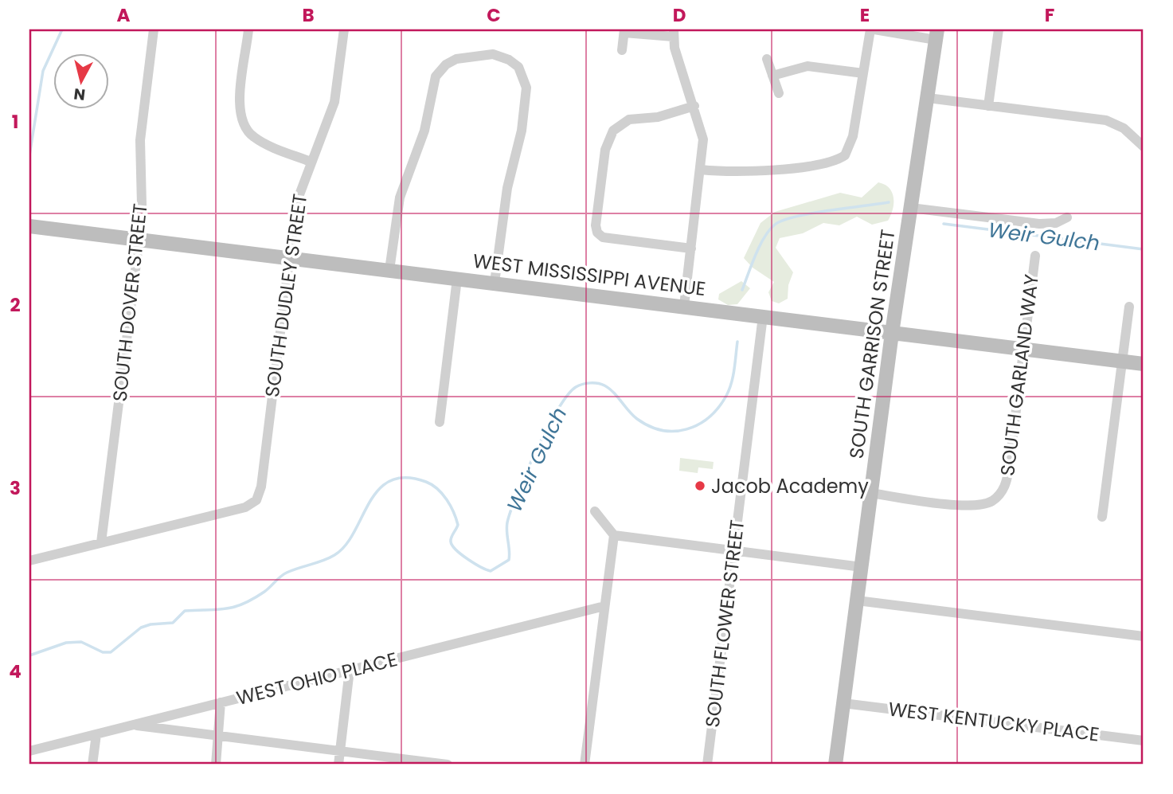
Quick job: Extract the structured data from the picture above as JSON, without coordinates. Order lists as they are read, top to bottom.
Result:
{
  "streets": {
    "main road": ["WEST MISSISSIPPI AVENUE", "SOUTH GARRISON STREET"],
    "street": [
      "SOUTH DUDLEY STREET",
      "SOUTH DOVER STREET",
      "SOUTH GARLAND WAY",
      "SOUTH FLOWER STREET",
      "WEST OHIO PLACE",
      "WEST KENTUCKY PLACE"
    ]
  },
  "crossings": [
    ["WEST MISSISSIPPI AVENUE", "SOUTH DUDLEY STREET"],
    ["WEST MISSISSIPPI AVENUE", "SOUTH DOVER STREET"],
    ["WEST MISSISSIPPI AVENUE", "SOUTH GARRISON STREET"],
    ["WEST MISSISSIPPI AVENUE", "SOUTH GARLAND WAY"],
    ["WEST MISSISSIPPI AVENUE", "SOUTH FLOWER STREET"],
    ["SOUTH DUDLEY STREET", "SOUTH DOVER STREET"],
    ["SOUTH GARRISON STREET", "SOUTH GARLAND WAY"],
    ["SOUTH GARRISON STREET", "WEST KENTUCKY PLACE"]
  ],
  "water": ["Weir Gulch"],
  "places": ["Jacob Academy"],
  "north": "bottom",
  "grid": {
    "columns": [
      "A",
      "B",
      "C",
      "D",
      "E",
      "F"
    ],
    "rows": [
      "1",
      "2",
      "3",
      "4"
    ]
  }
}
